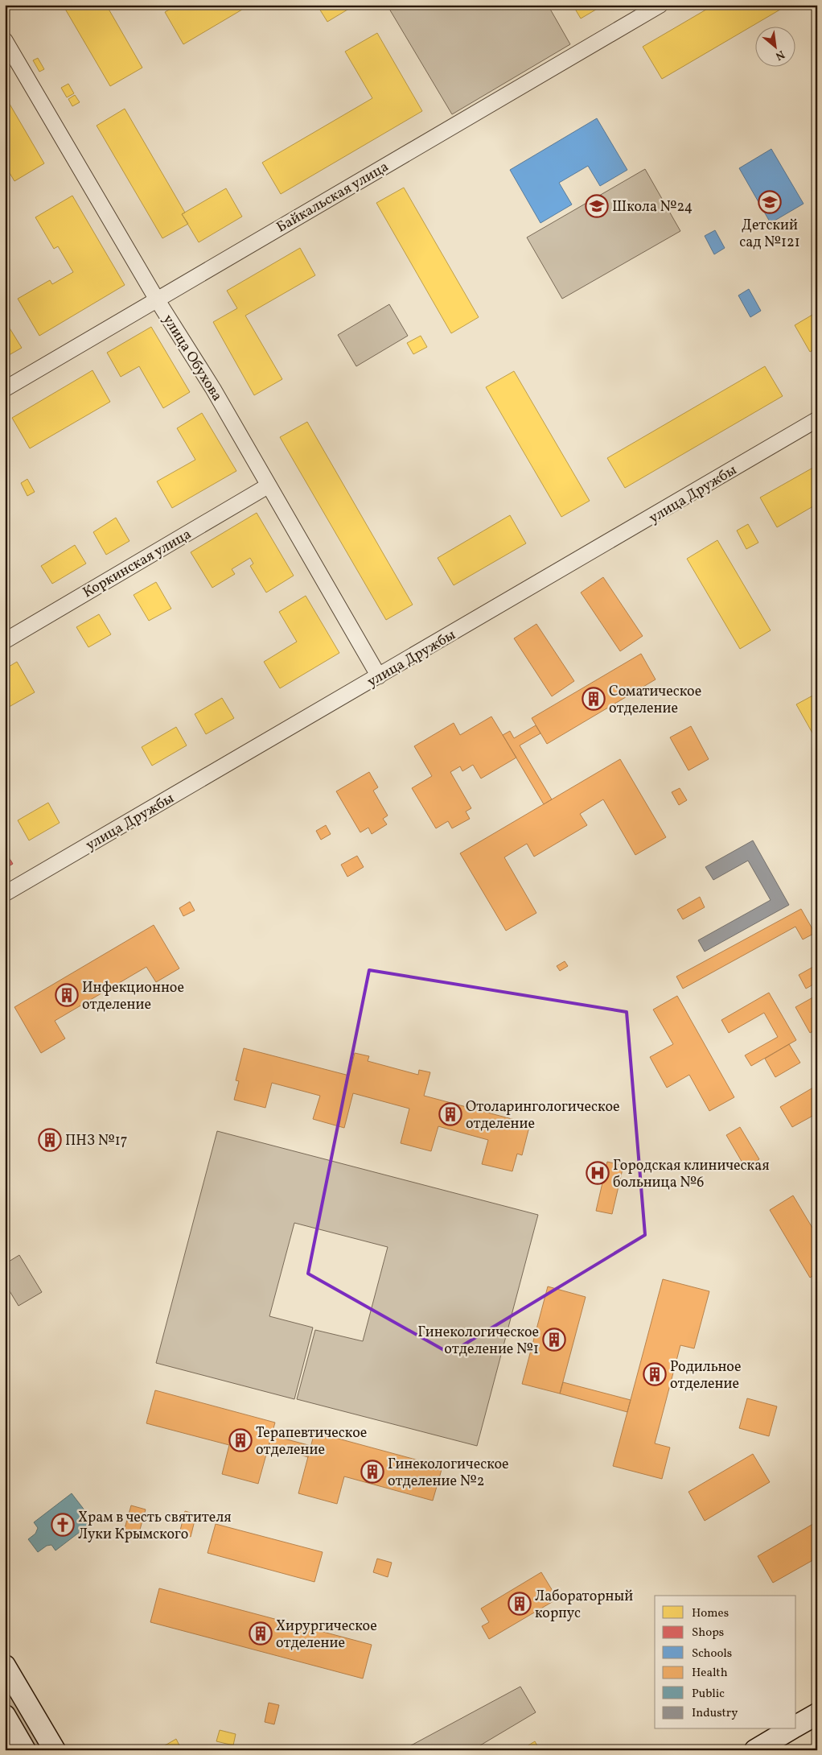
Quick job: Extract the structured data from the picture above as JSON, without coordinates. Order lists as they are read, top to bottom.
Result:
{
  "streets": {
    "street": [
      "Байкальская улица",
      "улица Обухова",
      "улица Дружбы",
      "Коркинская улица"
    ]
  },
  "crossings": [
    ["Байкальская улица", "улица Обухова"],
    ["улица Обухова", "улица Дружбы"],
    ["улица Обухова", "Коркинская улица"]
  ],
  "places": {
    "school or university": ["Детский сад №121", "Школа №24"],
    "building": [
      "Соматическое отделение",
      "Инфекционное отделение",
      "Отоларингологическое отделение",
      "ПНЗ №17",
      "Гинекологическое отделение №1",
      "Родильное отделение",
      "Терапевтическое отделение",
      "Гинекологическое отделение №2",
      "Лабораторный корпус",
      "Хирургическое отделение"
    ],
    "hospital": ["Городская клиническая больница №6"],
    "church": ["Храм в честь святителя Луки Крымского"]
  },
  "legend": [
    "Homes",
    "Shops",
    "Schools",
    "Health",
    "Public",
    "Industry"
  ],
  "north": "bottom right"
}
